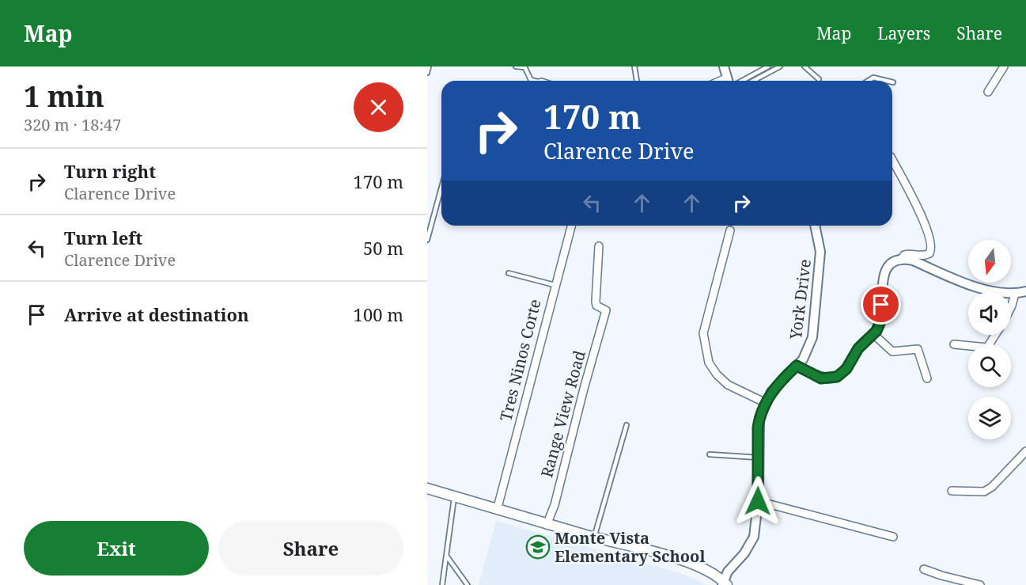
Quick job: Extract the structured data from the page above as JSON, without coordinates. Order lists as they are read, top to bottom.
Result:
{
  "streets": {
    "street": ["York Drive", "Tres Ninos Corte", "Range View Road"]
  },
  "places": {
    "school or university": ["Monte Vista Elementary School"]
  },
  "north": "bottom",
  "page": {
    "header": "Map",
    "nav": ["Map", "Layers", "Share"],
    "heading": ["1 min", "320 m · 18:47"],
    "turn": ["170 m", "Clarence Drive"],
    "list": [
      {
        "name": "Turn right",
        "note": "Clarence Drive",
        "value": "170 m"
      },
      {
        "name": "Turn left",
        "note": "Clarence Drive",
        "value": "50 m"
      },
      {
        "name": "Arrive at destination",
        "value": "100 m"
      }
    ],
    "buttons": ["Exit", "Share"]
  }
}
